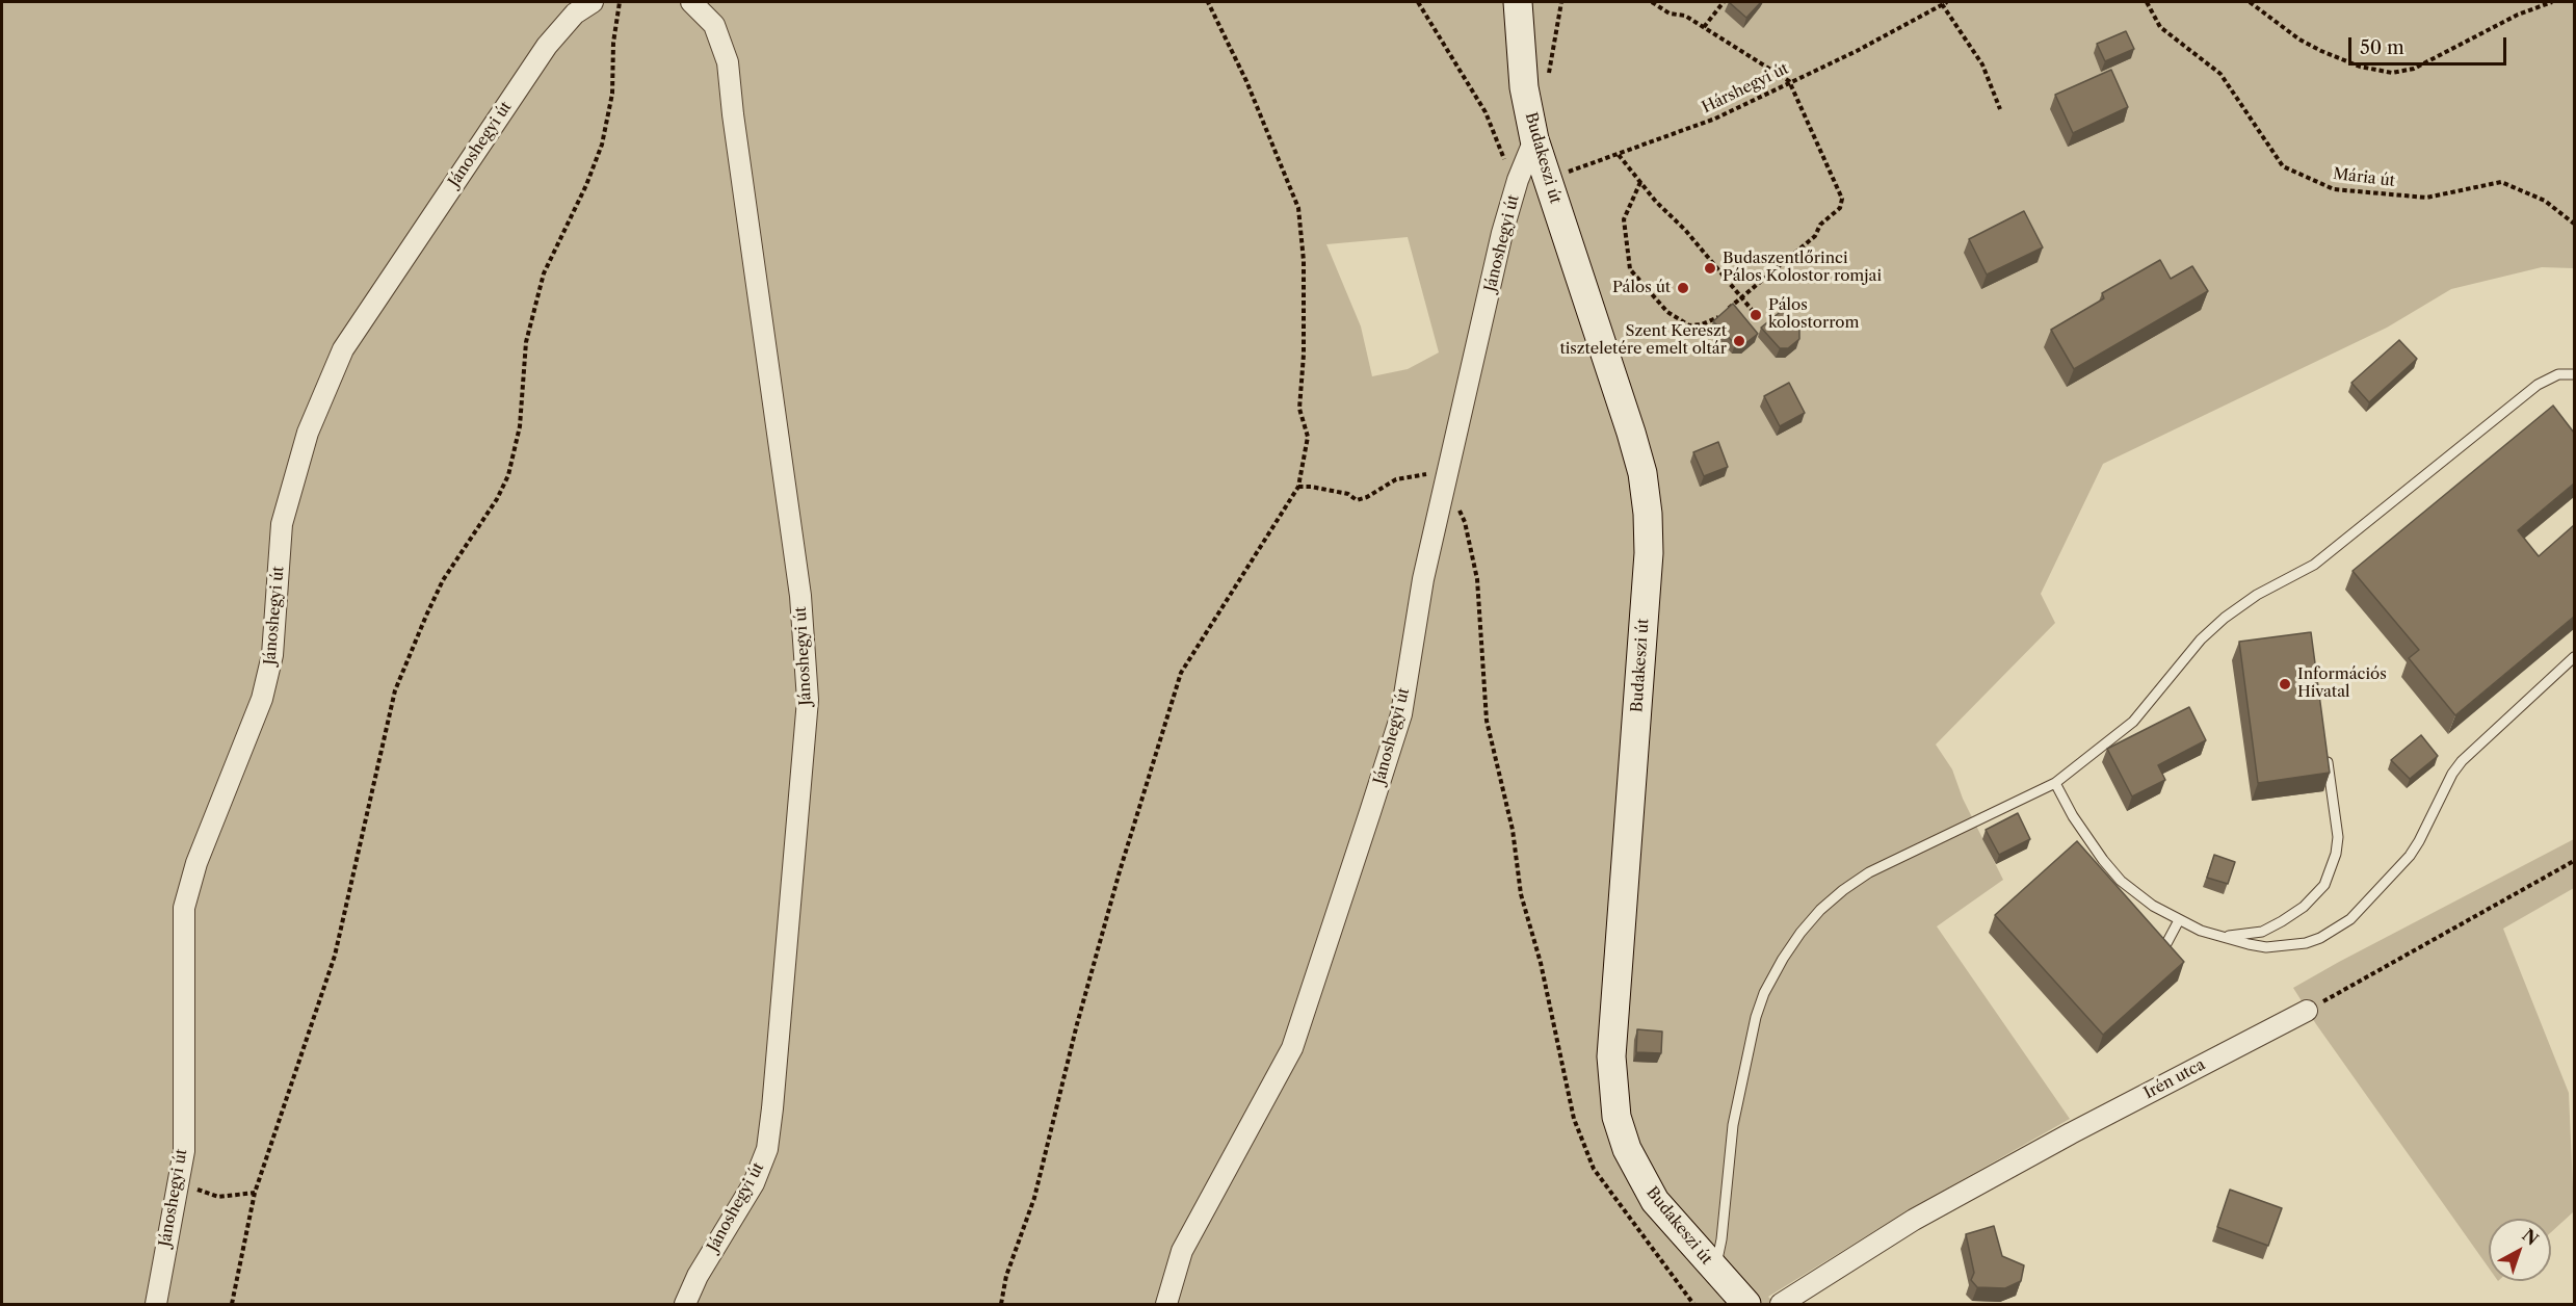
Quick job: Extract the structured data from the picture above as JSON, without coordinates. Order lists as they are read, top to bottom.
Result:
{
  "streets": {
    "main road": ["Budakeszi út"],
    "street": ["Jánoshegyi út", "Irén utca"],
    "path": ["Hárshegyi út", "Mária út"]
  },
  "crossings": [
    ["Hárshegyi út", "Budakeszi út"],
    ["Jánoshegyi út", "Budakeszi út"]
  ],
  "places": [
    "Budaszentlőrinci Pálos Kolostor romjai",
    "Pálos út",
    "Pálos kolostorrom",
    "Szent Kereszt tiszteletére emelt oltár",
    "Információs Hivatal"
  ],
  "scale_bar": "50 m",
  "north": "top right"
}
